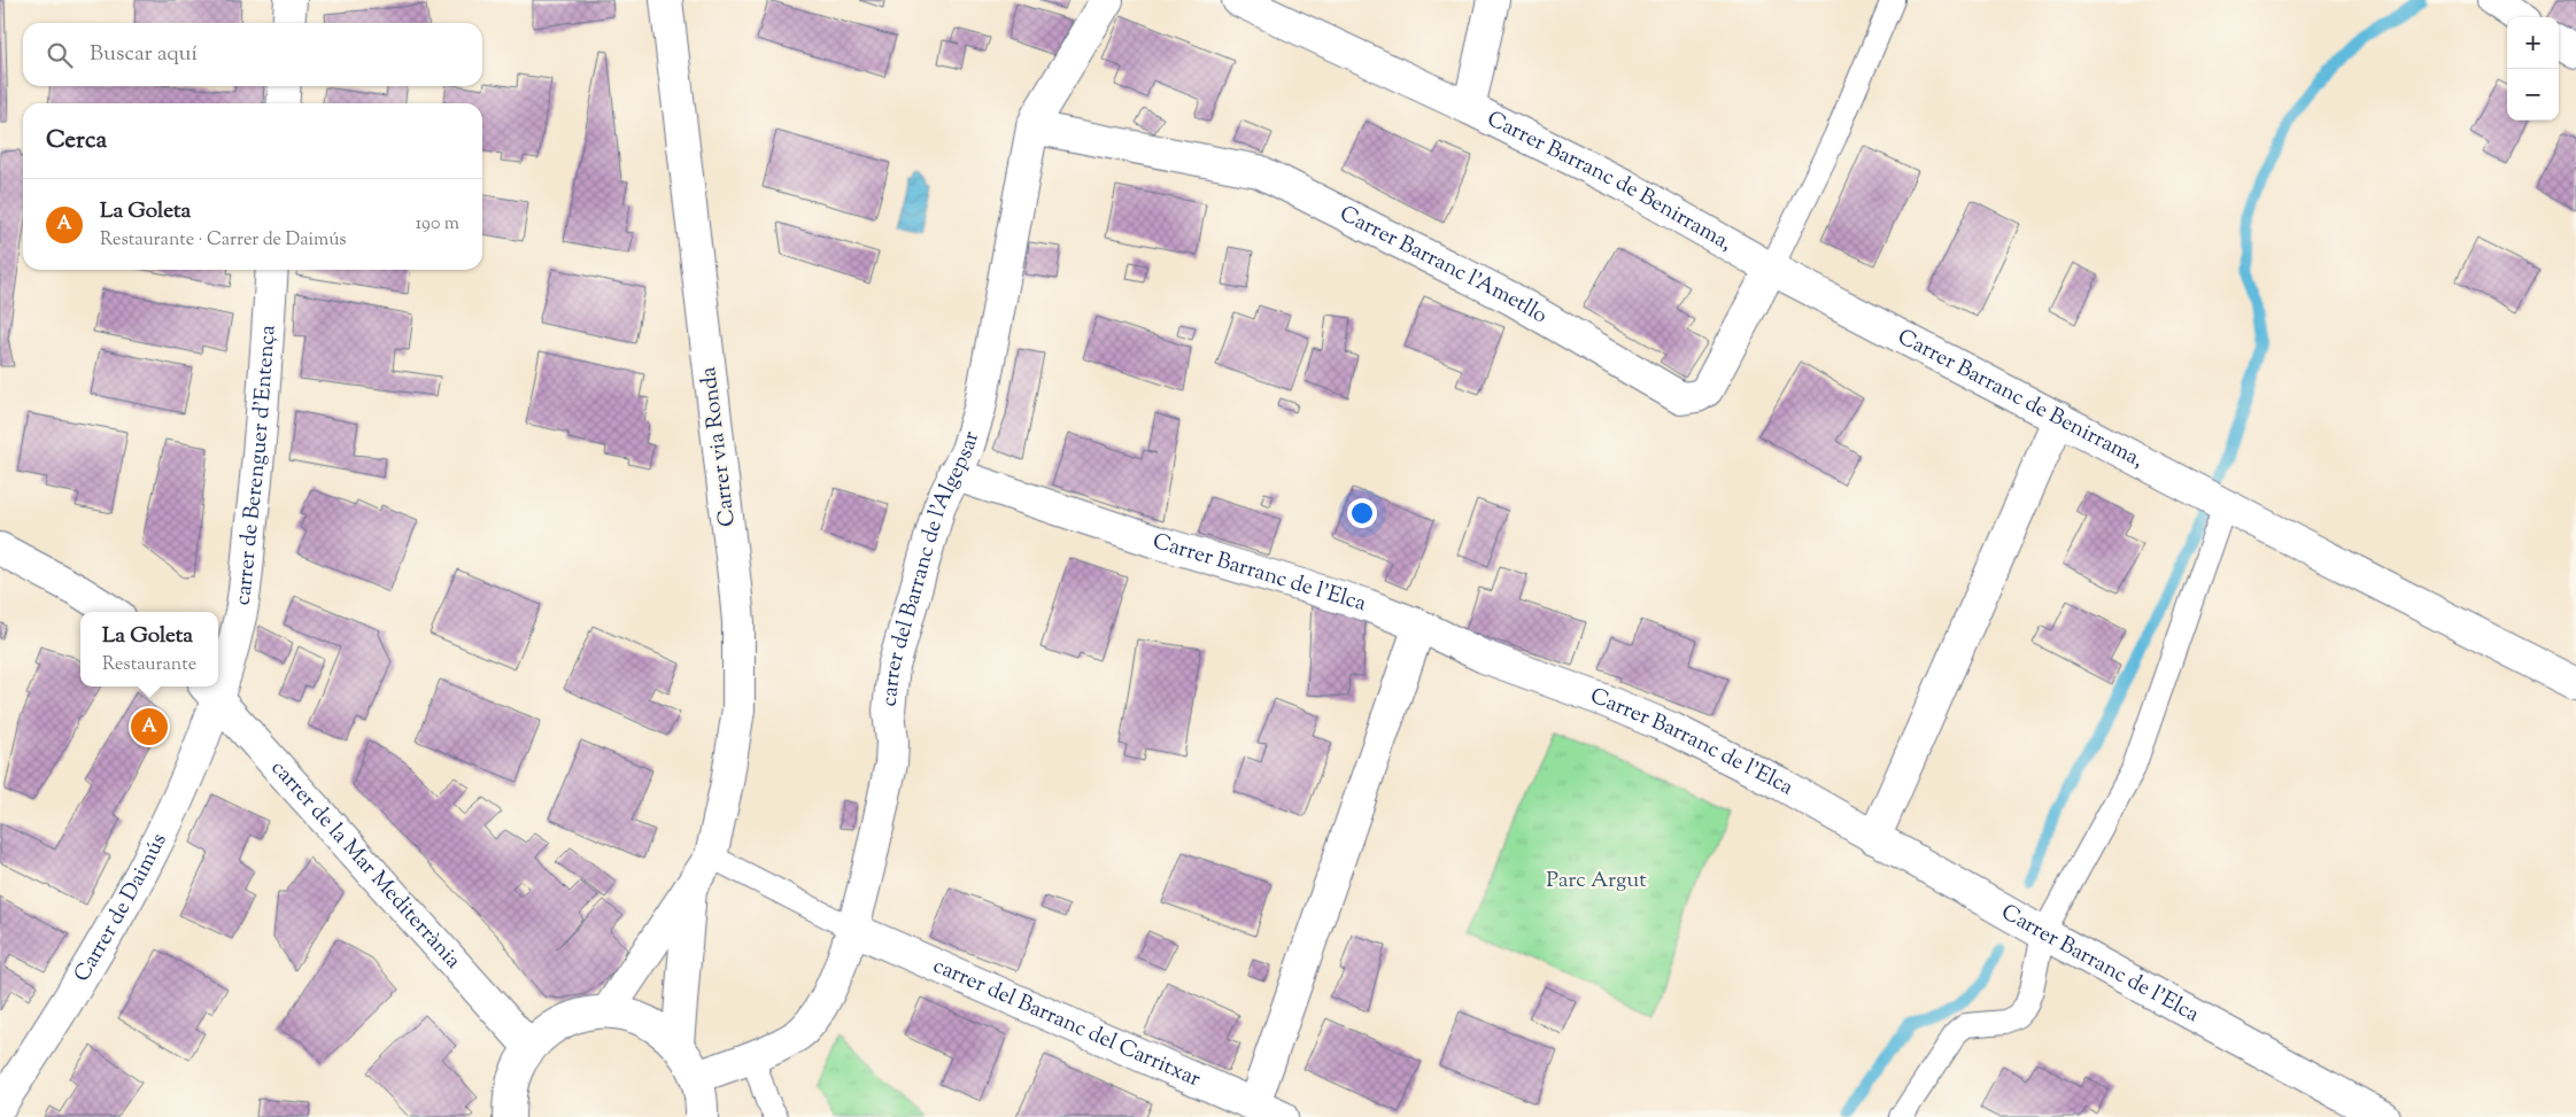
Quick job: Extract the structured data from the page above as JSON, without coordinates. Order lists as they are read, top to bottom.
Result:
{
  "streets": {
    "street": [
      "Carrer Barranc de Benirrama,",
      "Carrer Barranc l'Ametllo",
      "Carrer via Ronda",
      "carrer de Berenguer d'Entença",
      "carrer del Barranc de l'Algepsar",
      "Carrer Barranc de l'Elca",
      "carrer de la Mar Mediterrània",
      "Carrer de Daimús",
      "carrer del Barranc del Carritxar"
    ]
  },
  "crossings": [
    ["Carrer Barranc de Benirrama,", "Carrer Barranc l'Ametllo"],
    ["Carrer Barranc l'Ametllo", "carrer del Barranc de l'Algepsar"],
    ["carrer del Barranc de l'Algepsar", "Carrer Barranc de l'Elca"],
    ["carrer del Barranc de l'Algepsar", "carrer del Barranc del Carritxar"],
    ["carrer de la Mar Mediterrània", "Carrer de Daimús"]
  ],
  "parks": ["Parc Argut"],
  "page": {
    "map_buttons": ["+", "−"],
    "search": "Buscar aquí",
    "heading": "Cerca",
    "list": [
      {
        "mark": "A",
        "name": "La Goleta",
        "note": "Restaurante · Carrer de Daimús",
        "value": "190 m"
      }
    ],
    "popup": ["La Goleta", "Restaurante"],
    "pins": "A"
  }
}
